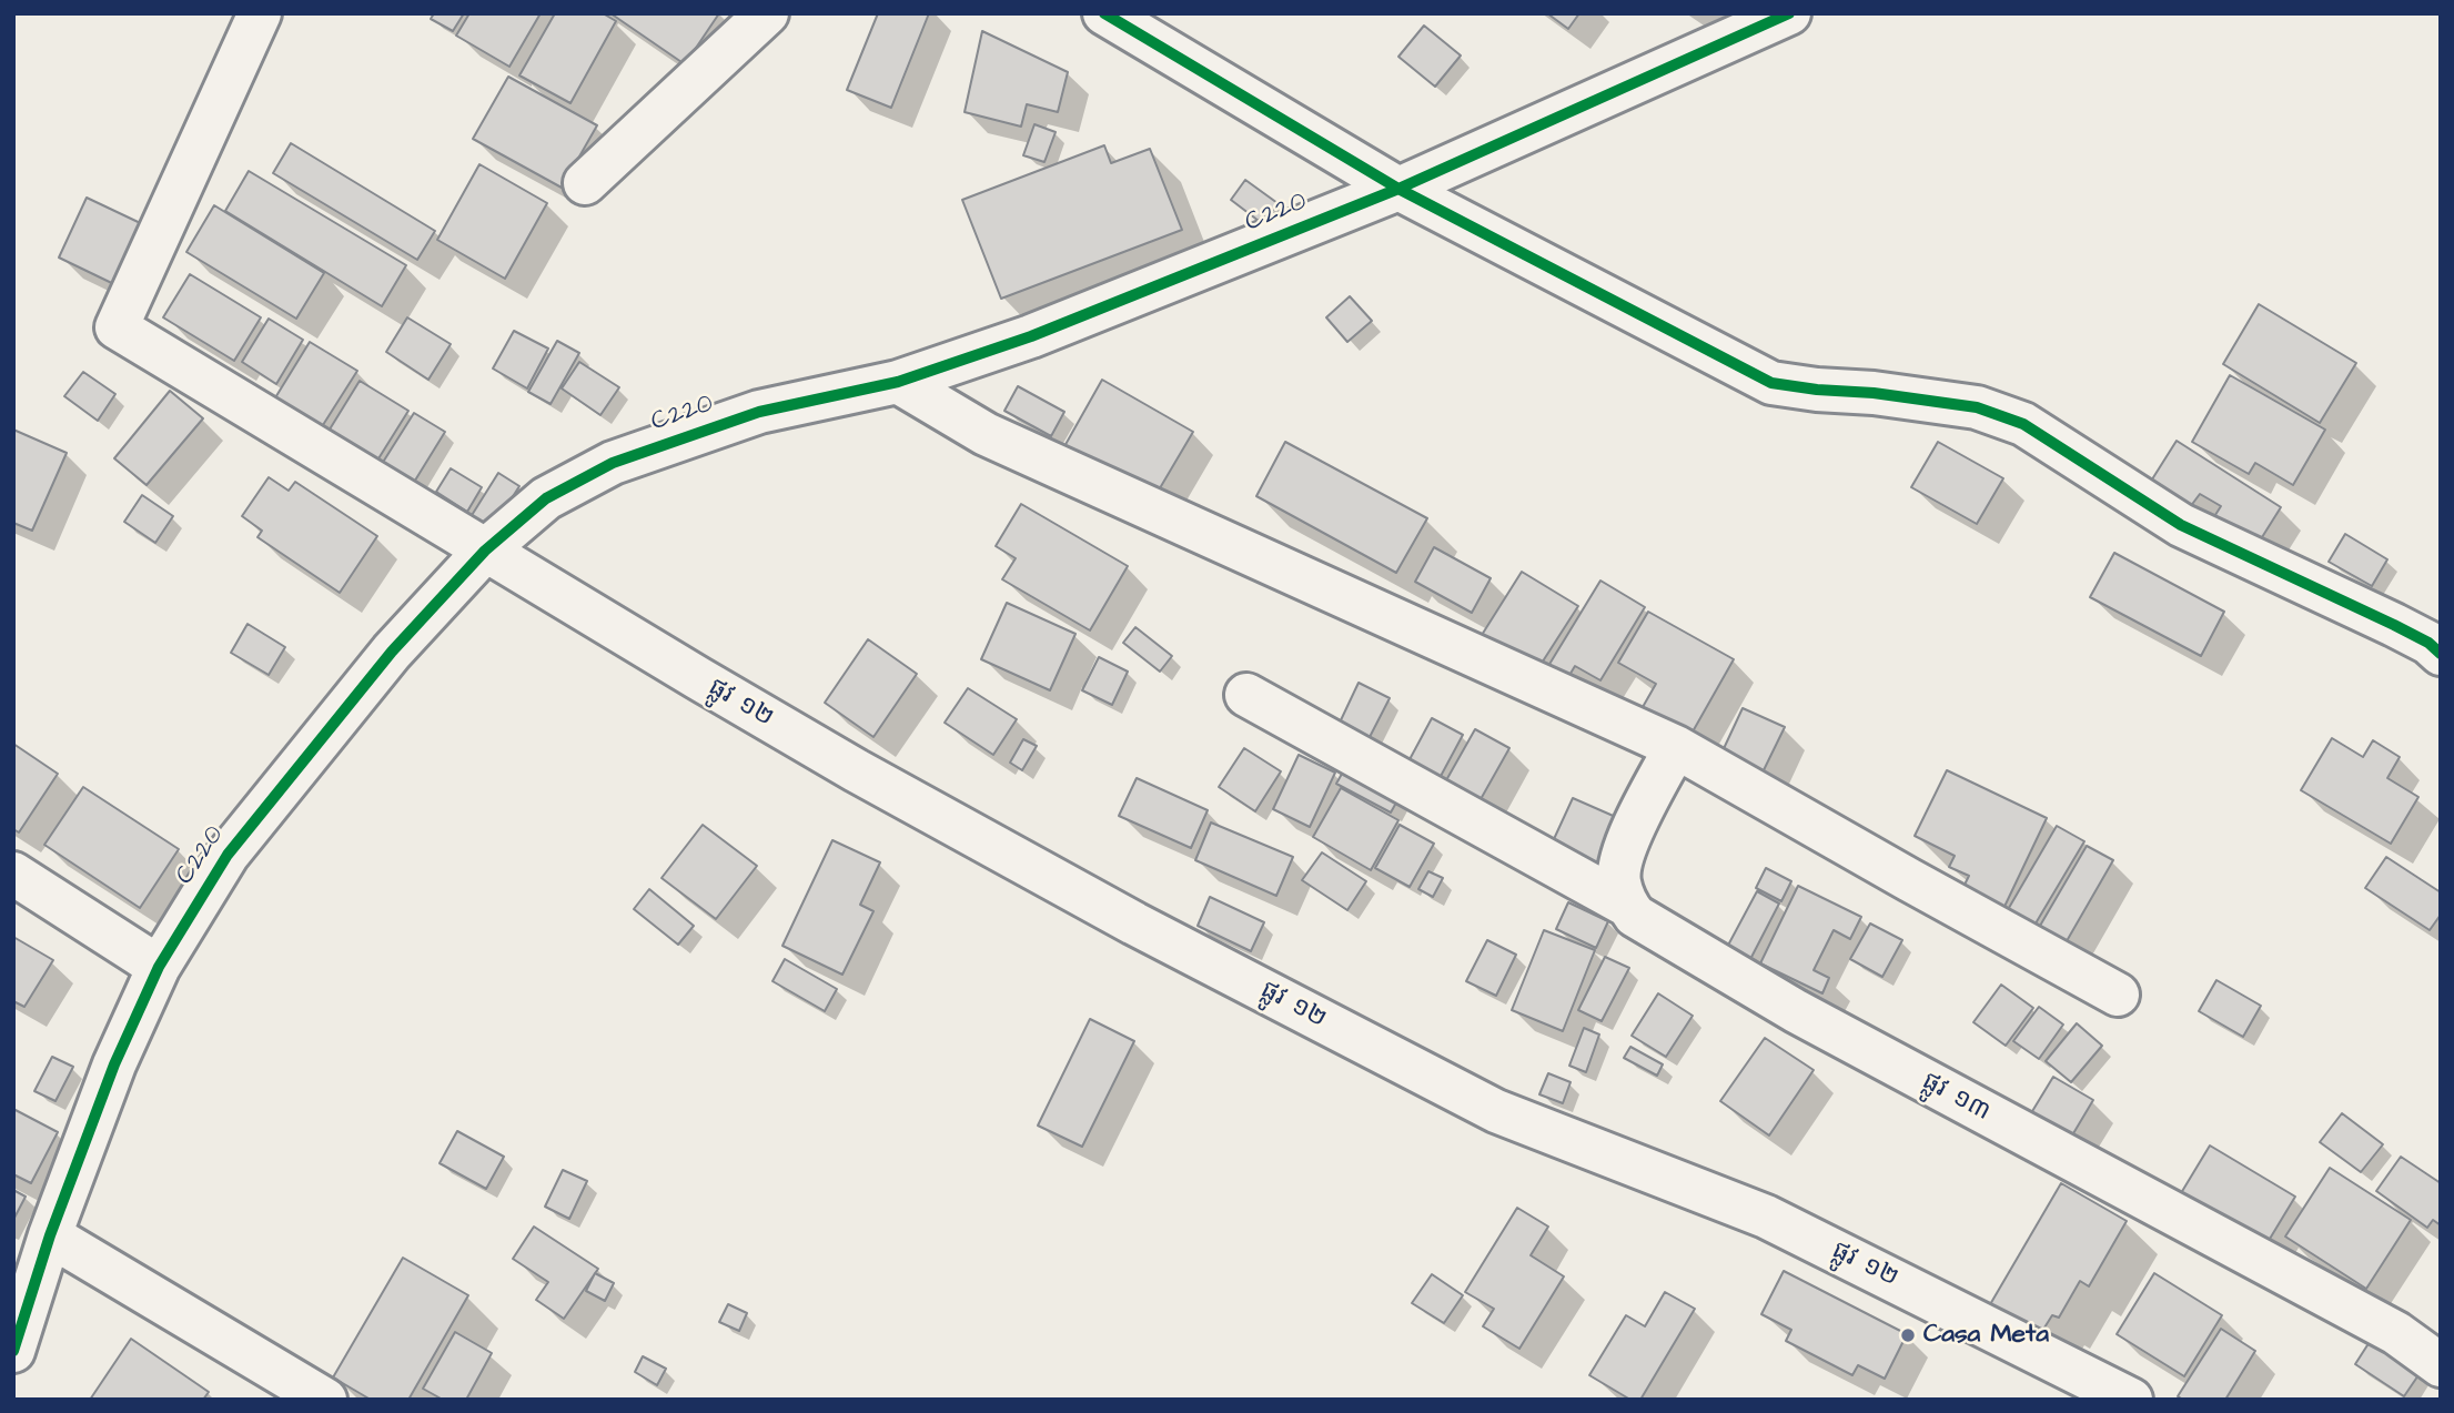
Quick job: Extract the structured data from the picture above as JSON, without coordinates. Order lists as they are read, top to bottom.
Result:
{
  "streets": {
    "street": ["C220", "ផ្លូវ ១២", "ផ្លូវ ១៣"]
  },
  "crossings": [
    ["C220", "ផ្លូវ ១២"]
  ],
  "places": ["Casa Meta"]
}
